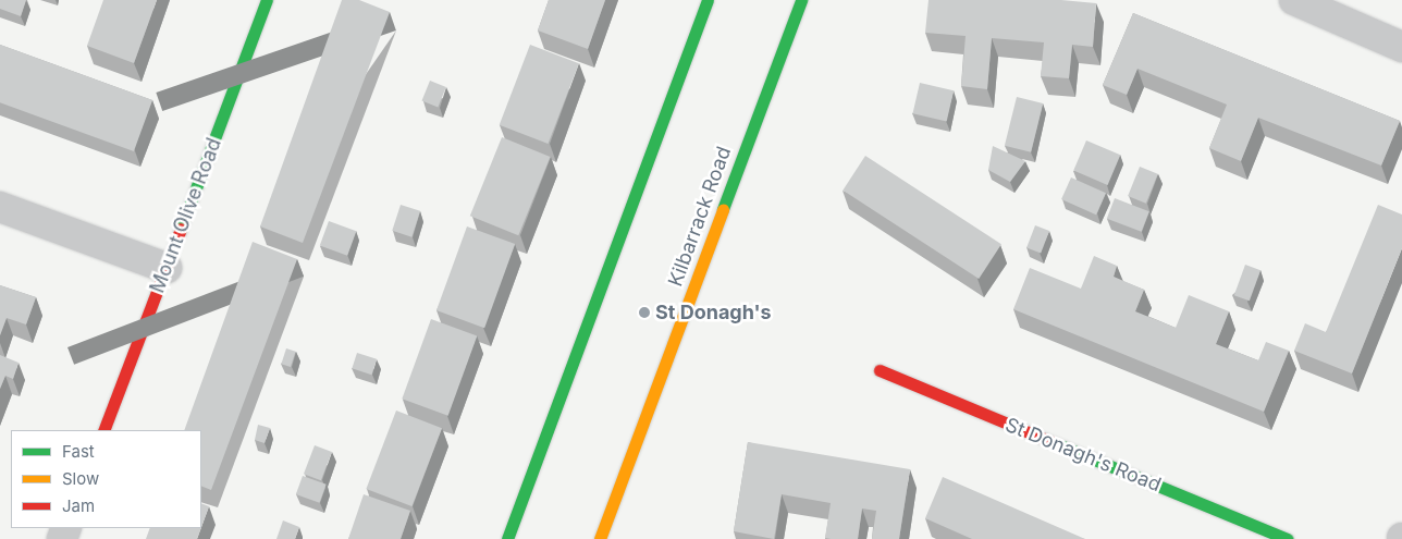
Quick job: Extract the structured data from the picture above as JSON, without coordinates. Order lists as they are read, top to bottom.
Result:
{
  "streets": {
    "street": ["Mount Olive Road", "Kilbarrack Road", "St Donagh's Road"]
  },
  "places": ["St Donagh's"],
  "legend": ["Fast", "Slow", "Jam"]
}
